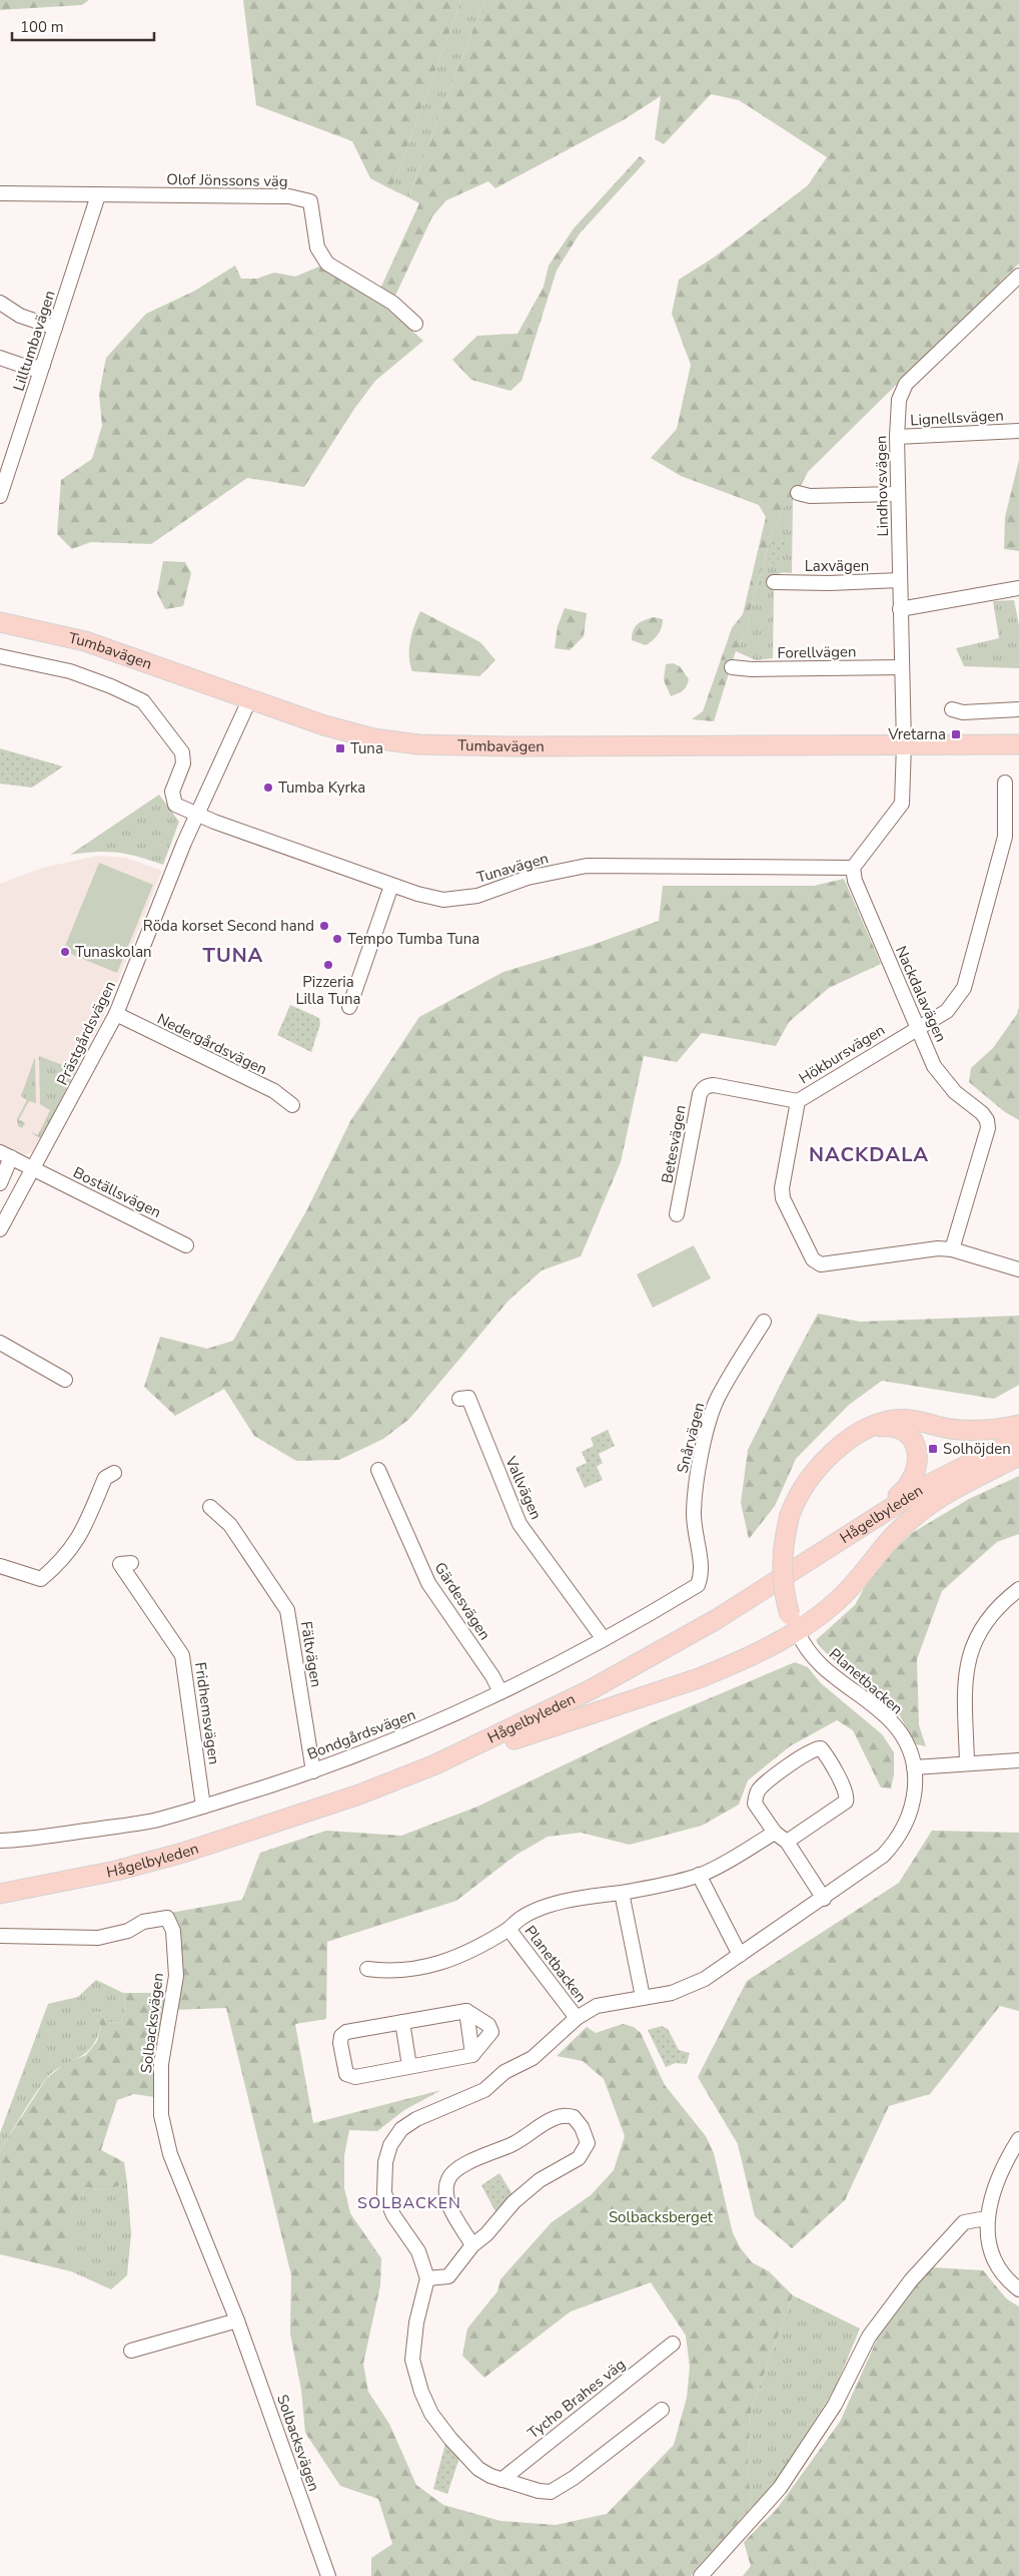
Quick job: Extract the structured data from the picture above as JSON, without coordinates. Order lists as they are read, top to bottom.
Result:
{
  "streets": {
    "main road": ["Tumbavägen", "Hågelbyleden"],
    "street": [
      "Olof Jönssons väg",
      "Lilltumbavägen",
      "Lignellsvägen",
      "Lindhovsvägen",
      "Laxvägen",
      "Forellvägen",
      "Tunavägen",
      "Nackdalavägen",
      "Prästgårdsvägen",
      "Nedergårdsvägen",
      "Hökbursvägen",
      "Betesvägen",
      "Boställsvägen",
      "Snårvägen",
      "Vallvägen",
      "Gärdesvägen",
      "Fältvägen",
      "Planetbacken",
      "Fridhemsvägen",
      "Bondgårdsvägen",
      "Solbacksvägen",
      "Tycho Brahes väg"
    ]
  },
  "crossings": [
    ["Olof Jönssons väg", "Lilltumbavägen"],
    ["Lignellsvägen", "Lindhovsvägen"],
    ["Lindhovsvägen", "Laxvägen"],
    ["Lindhovsvägen", "Tumbavägen"],
    ["Lindhovsvägen", "Forellvägen"],
    ["Tumbavägen", "Prästgårdsvägen"],
    ["Tunavägen", "Nackdalavägen"],
    ["Tunavägen", "Prästgårdsvägen"],
    ["Nackdalavägen", "Hökbursvägen"],
    ["Prästgårdsvägen", "Nedergårdsvägen"],
    ["Prästgårdsvägen", "Boställsvägen"],
    ["Hökbursvägen", "Betesvägen"],
    ["Snårvägen", "Bondgårdsvägen"],
    ["Vallvägen", "Bondgårdsvägen"],
    ["Gärdesvägen", "Bondgårdsvägen"],
    ["Fältvägen", "Bondgårdsvägen"],
    ["Fridhemsvägen", "Bondgårdsvägen"]
  ],
  "districts": ["TUNA", "NACKDALA", "SOLBACKEN"],
  "parks": ["Solbacksberget"],
  "places": {
    "transit": ["Vretarna", "Tuna", "Solhöjden"],
    "other": [
      "Tumba Kyrka",
      "Röda korset Second hand",
      "Tempo Tumba Tuna",
      "Tunaskolan",
      "Pizzeria Lilla Tuna"
    ]
  },
  "scale_bar": "100 m"
}
